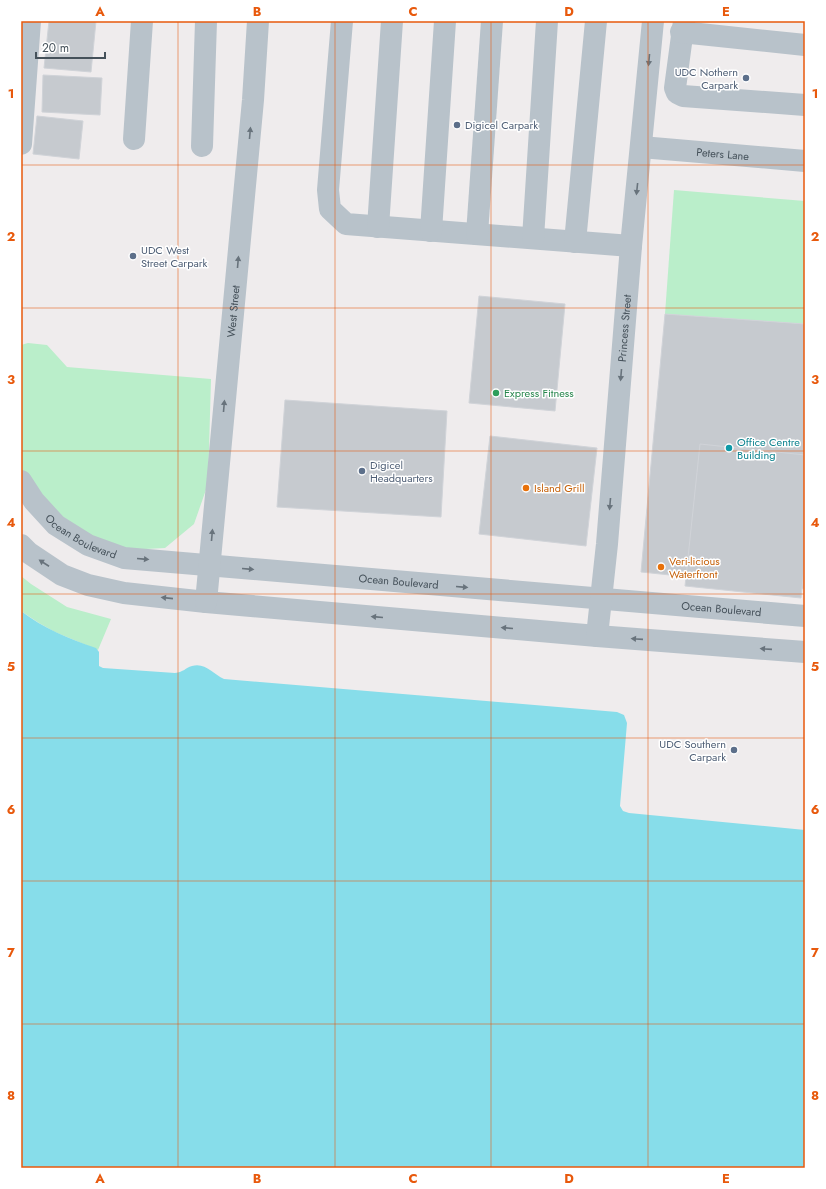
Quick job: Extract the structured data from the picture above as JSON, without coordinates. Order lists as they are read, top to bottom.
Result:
{
  "streets": {
    "street": [
      "Peters Lane",
      "West Street",
      "Princess Street",
      "Ocean Boulevard"
    ]
  },
  "crossings": [
    ["Peters Lane", "Princess Street"],
    ["West Street", "Ocean Boulevard"],
    ["Princess Street", "Ocean Boulevard"]
  ],
  "places": [
    "UDC Nothern Carpark",
    "Digicel Carpark",
    "UDC West Street Carpark",
    "Express Fitness",
    "Office Centre Building",
    "Digicel Headquarters",
    "Island Grill",
    "Veri-licious Waterfront",
    "UDC Southern Carpark"
  ],
  "scale_bar": "20 m",
  "grid": {
    "columns": [
      "A",
      "B",
      "C",
      "D",
      "E"
    ],
    "rows": [
      "1",
      "2",
      "3",
      "4",
      "5",
      "6",
      "7",
      "8"
    ]
  }
}
